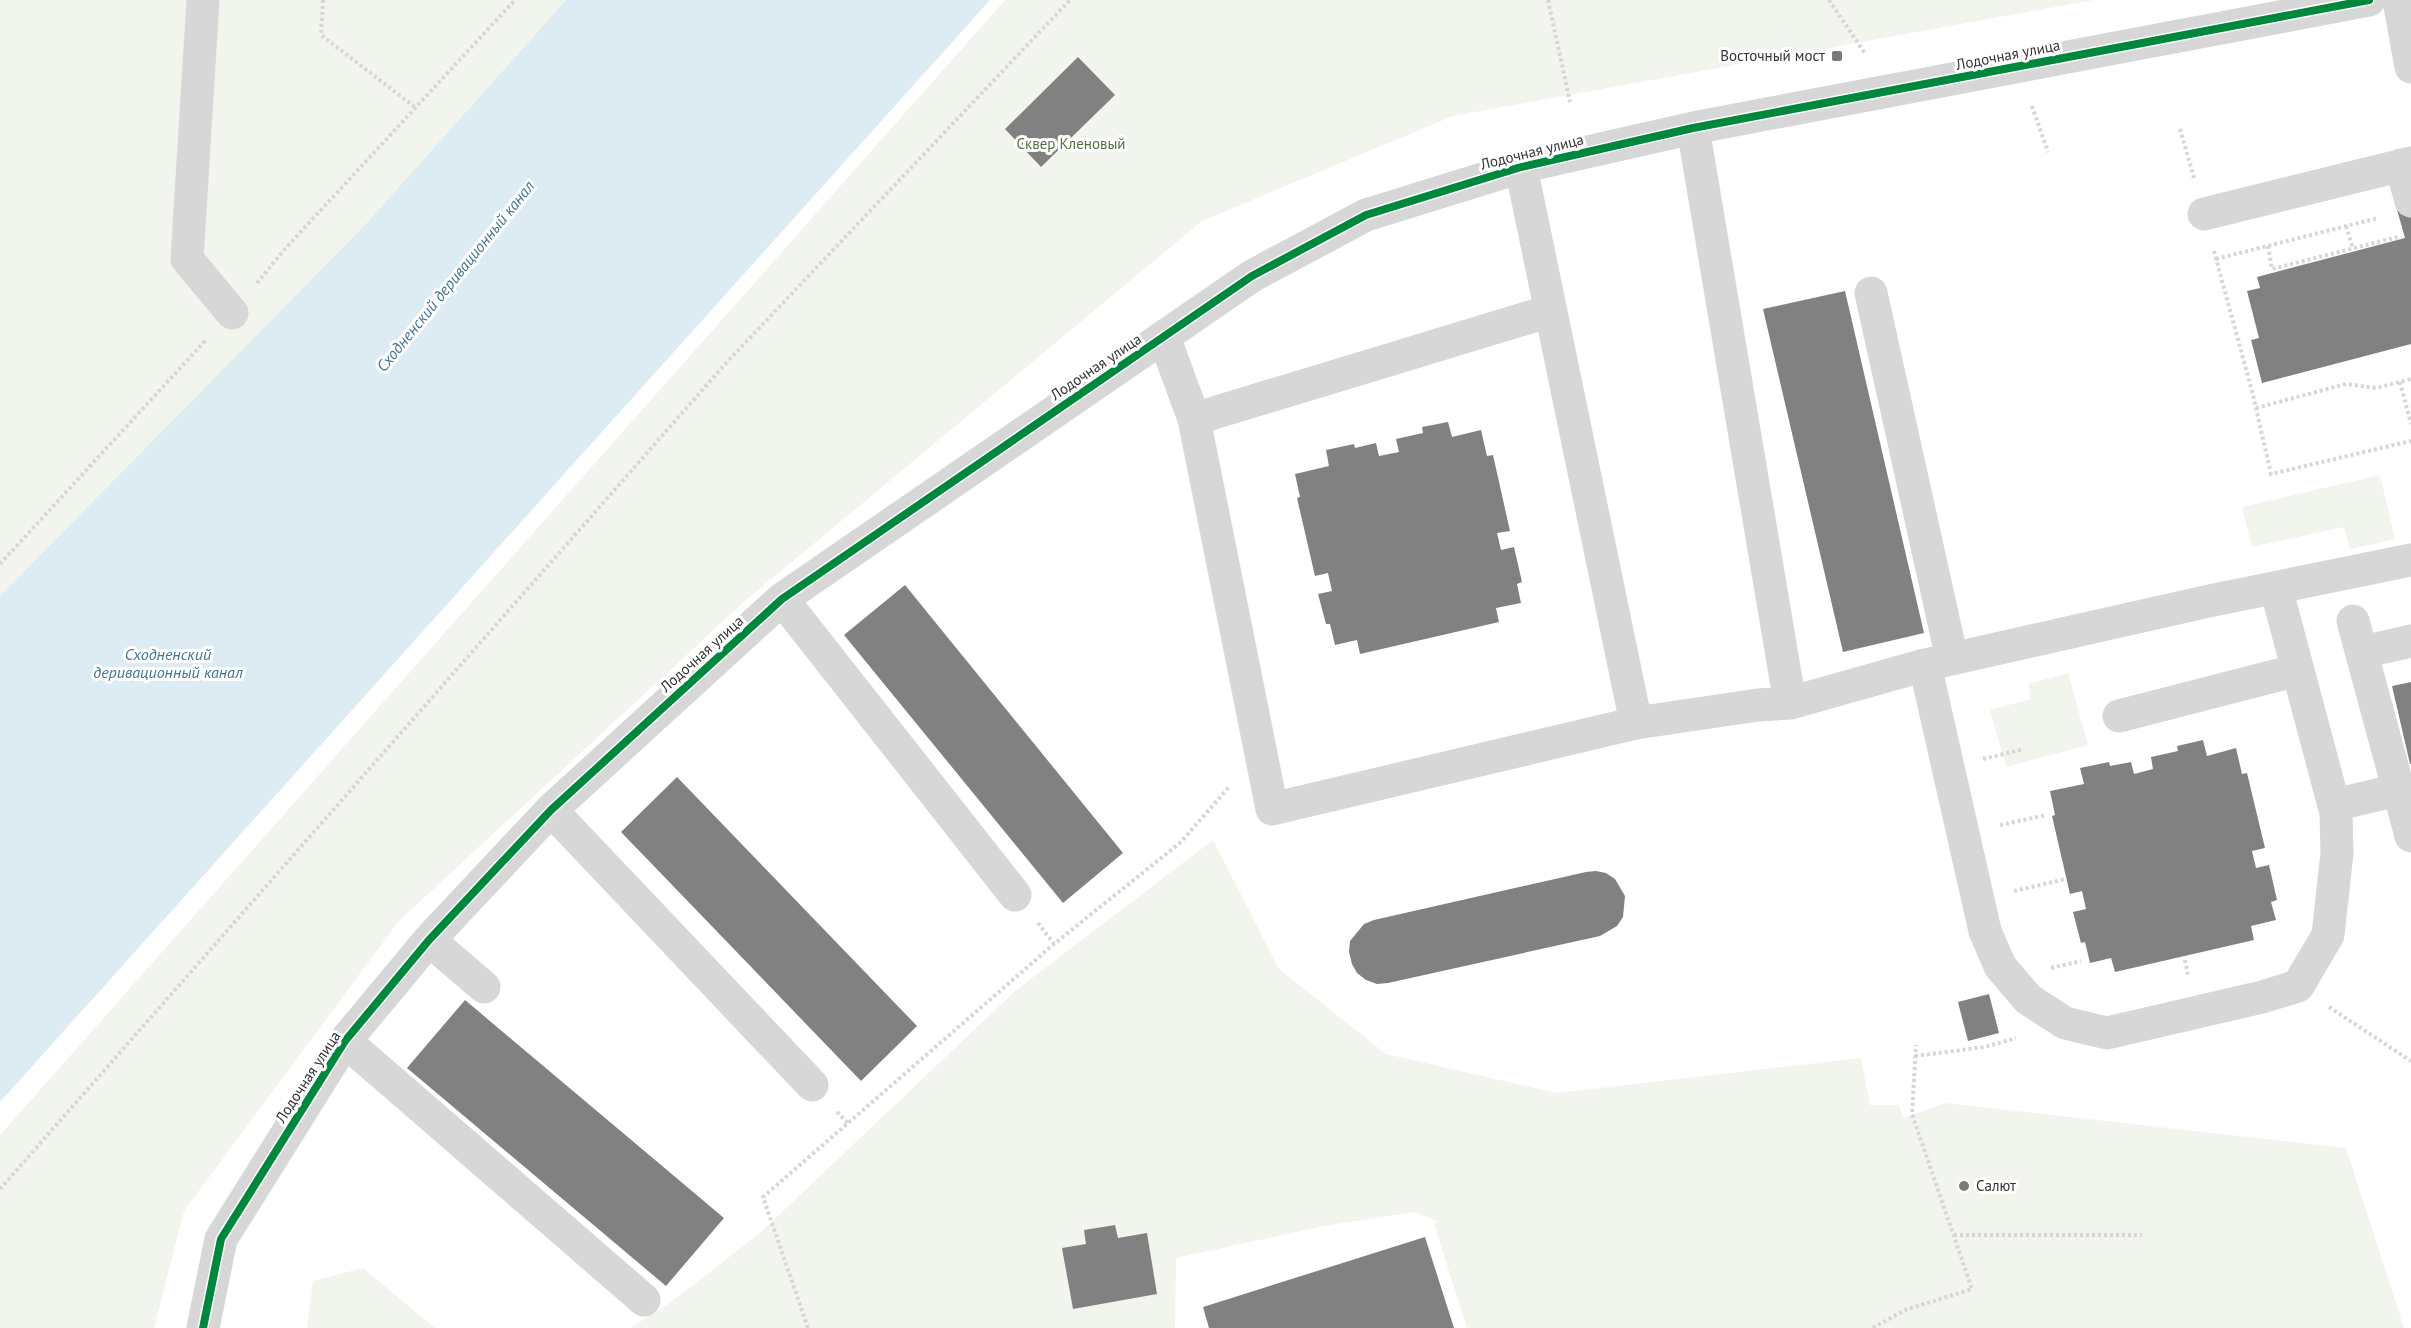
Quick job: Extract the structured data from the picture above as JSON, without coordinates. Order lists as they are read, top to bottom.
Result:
{
  "streets": {
    "street": ["Лодочная улица"]
  },
  "water": ["Сходненский деривационный канал"],
  "parks": ["Сквер Кленовый"],
  "places": {
    "transit": ["Восточный мост"],
    "other": ["Салют"]
  }
}
